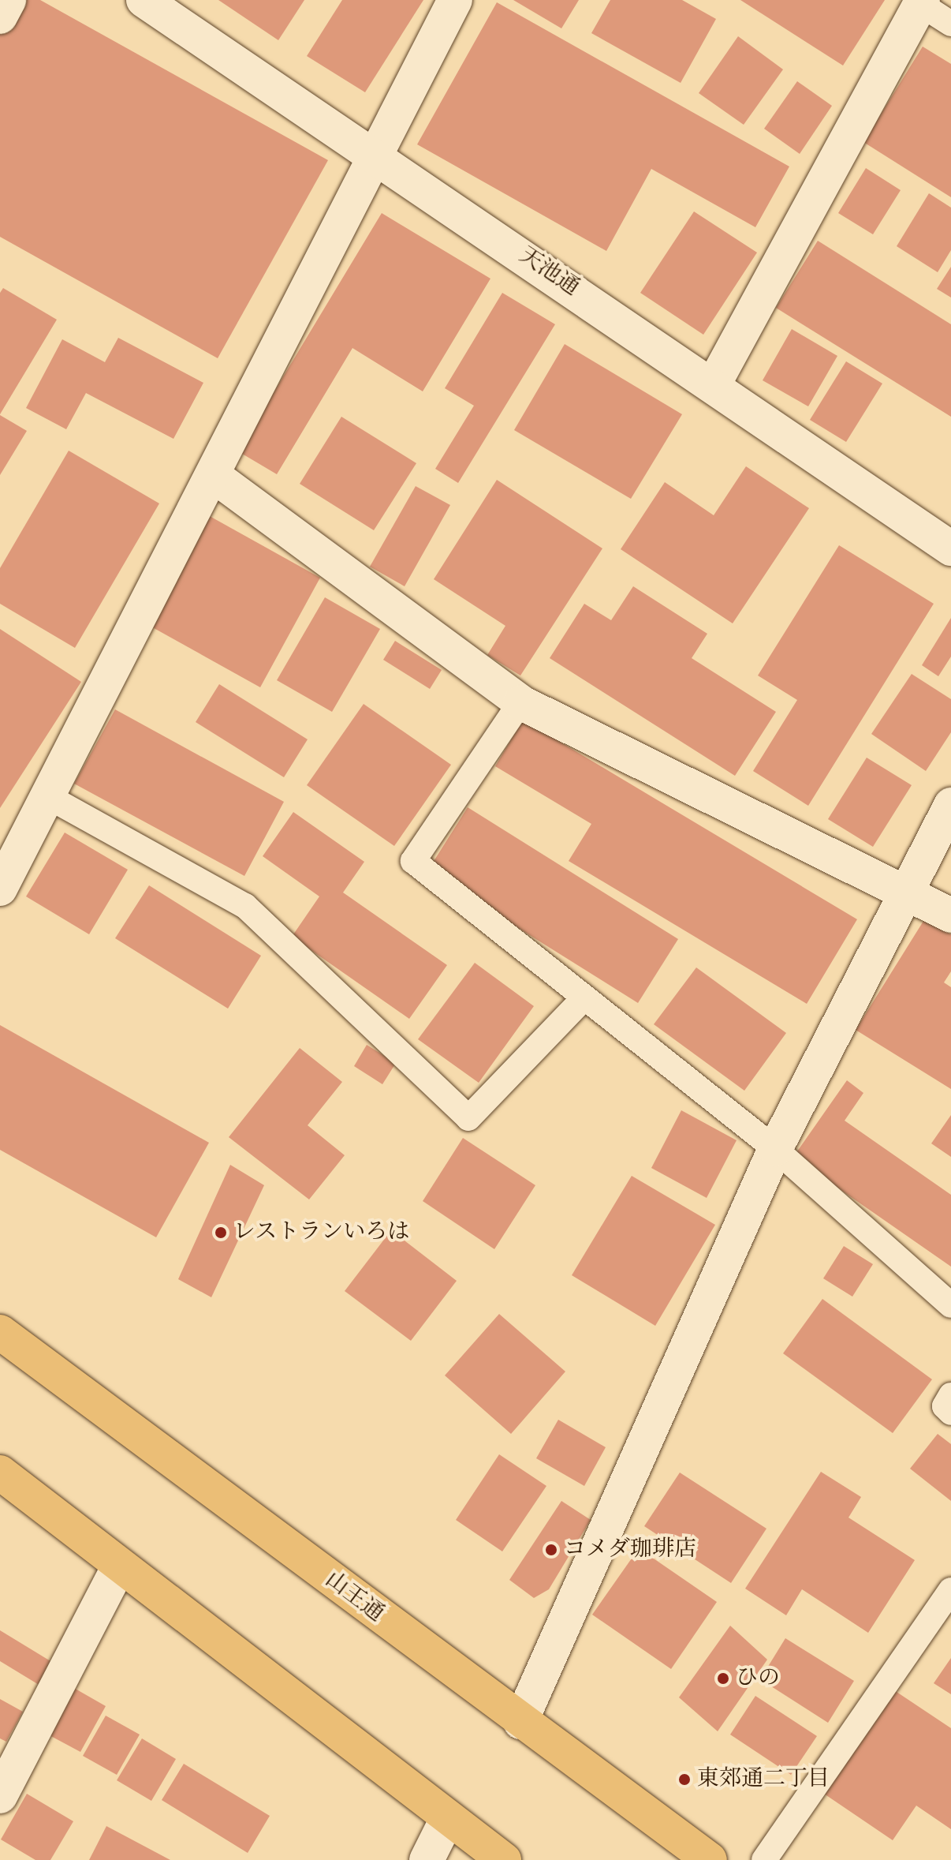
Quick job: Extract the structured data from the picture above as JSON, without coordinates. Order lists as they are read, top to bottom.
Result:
{
  "streets": {
    "main road": ["山王通"],
    "street": ["天池通"]
  },
  "places": [
    "レストランいろは",
    "コメダ珈琲店",
    "ひの",
    "東郊通二丁目"
  ]
}
